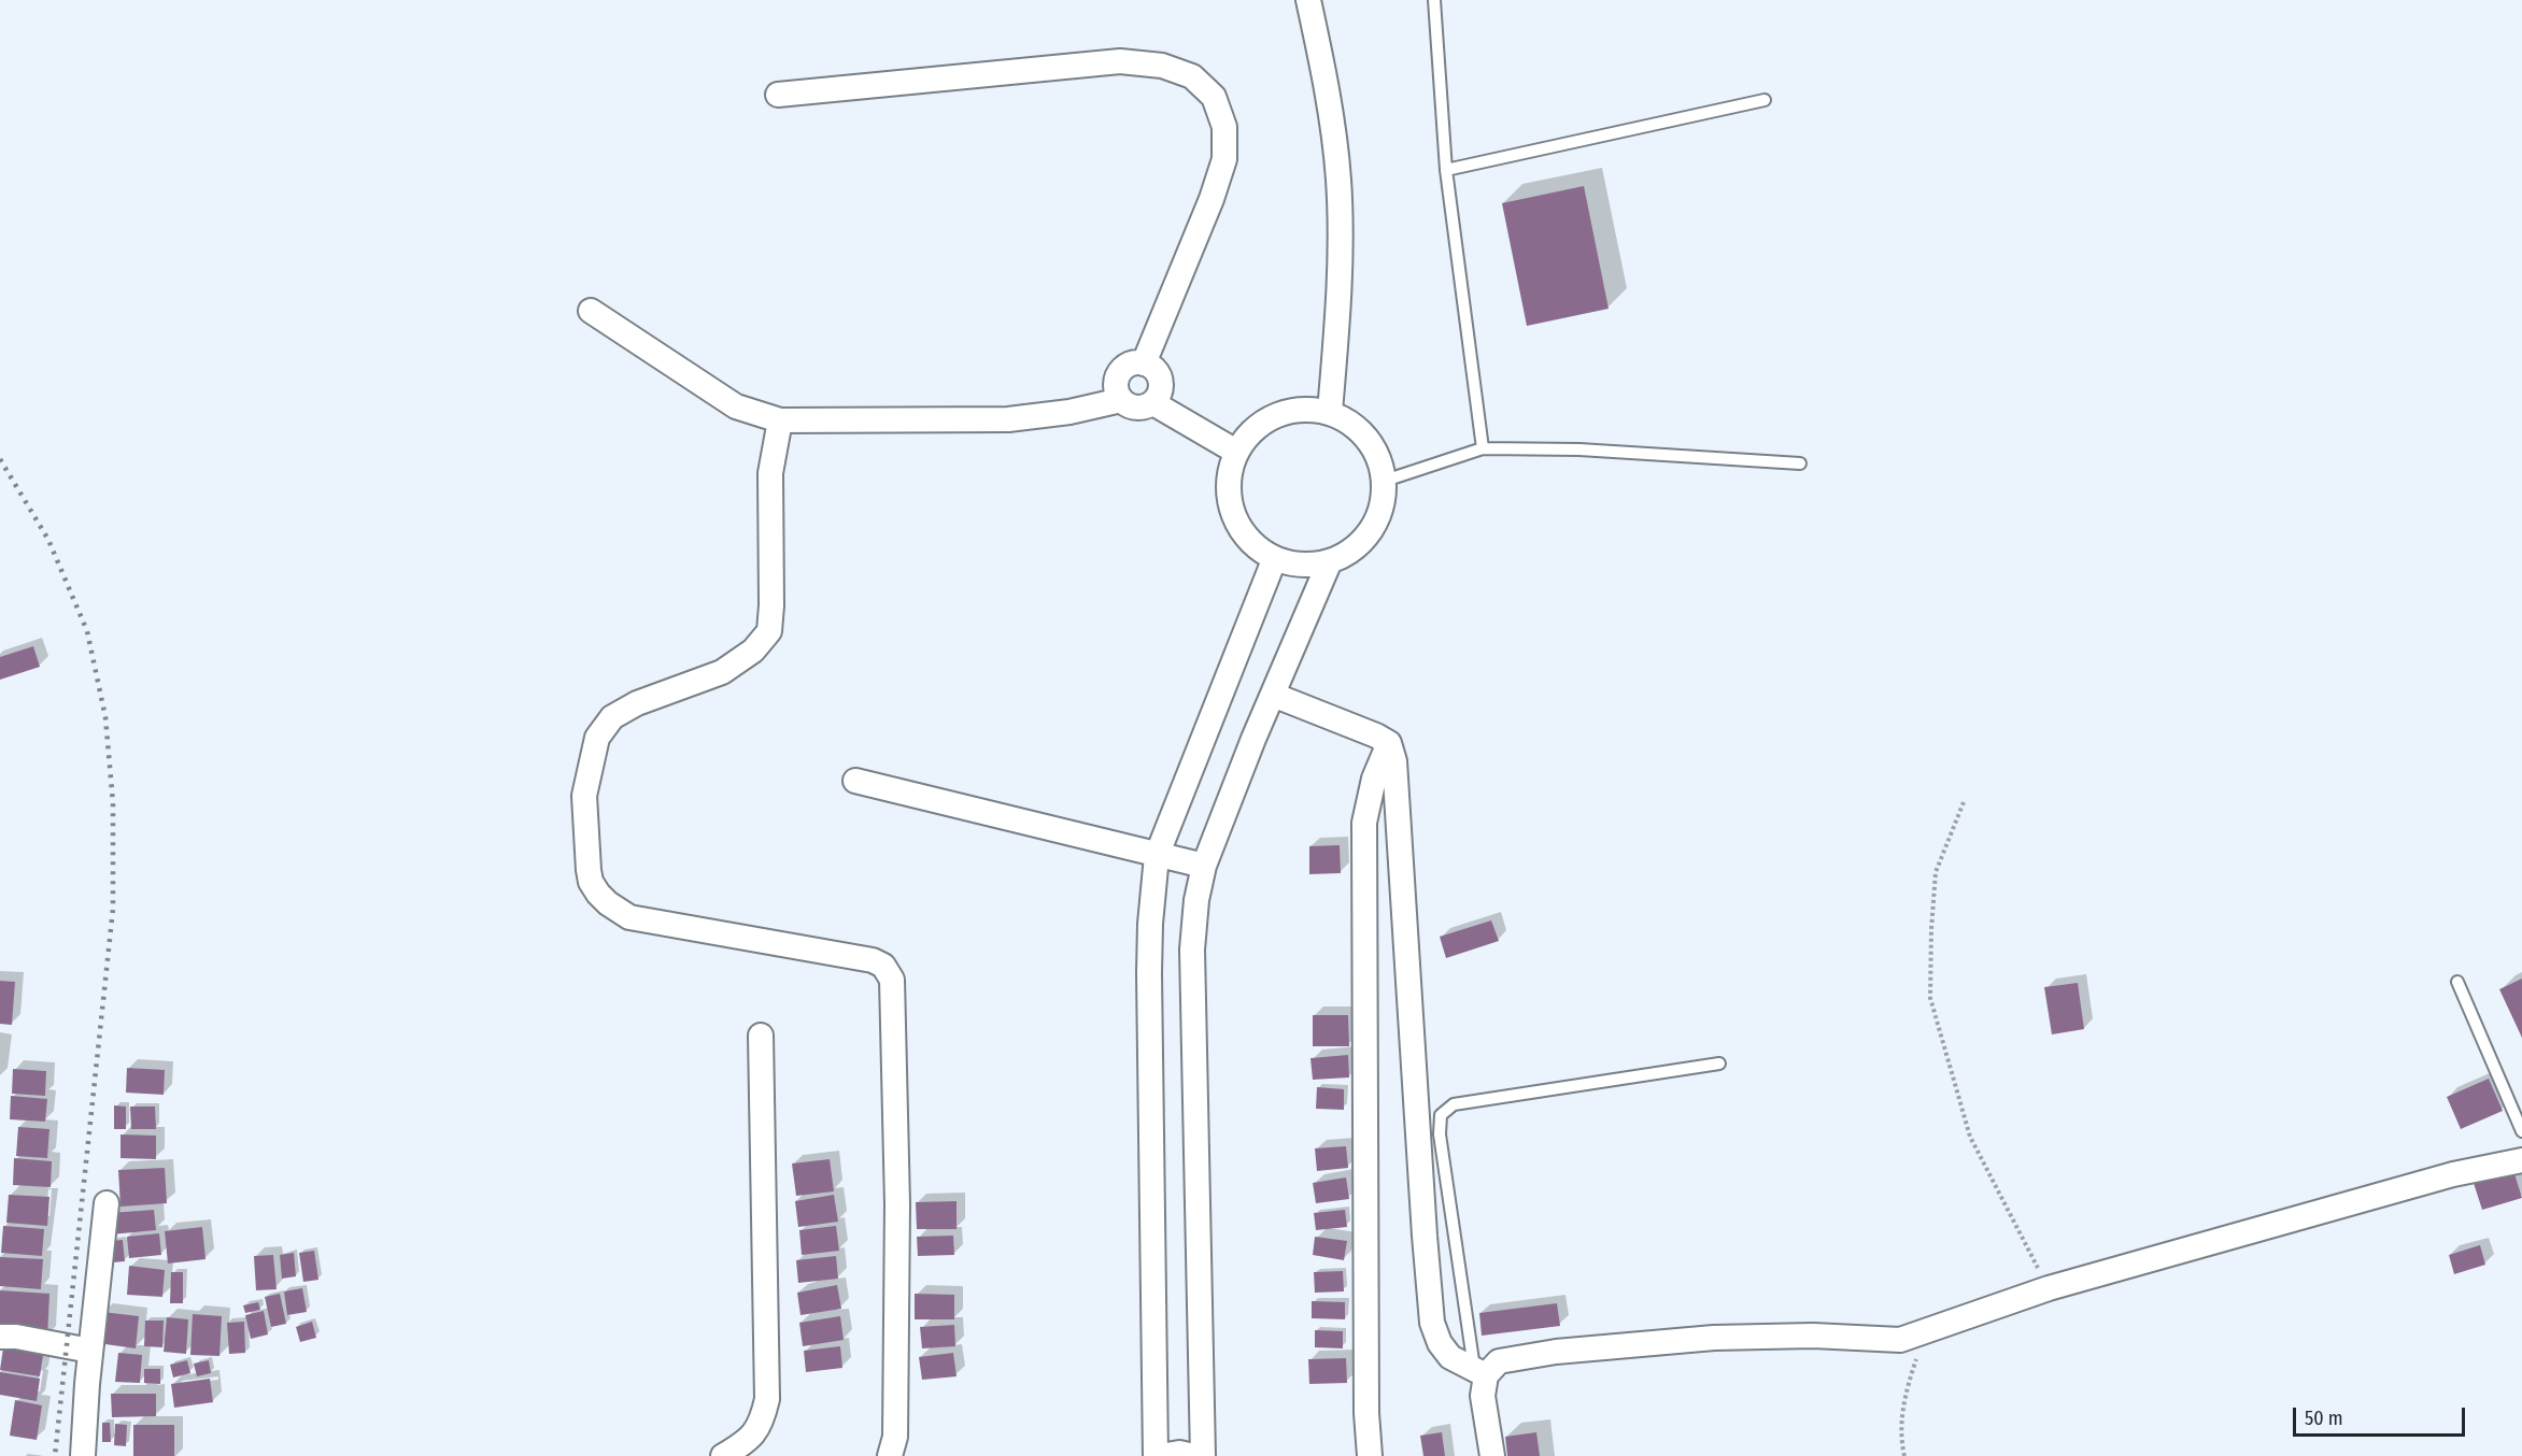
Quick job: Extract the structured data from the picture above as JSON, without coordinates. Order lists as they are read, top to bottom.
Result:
{
  "scale_bar": "50 m"
}
